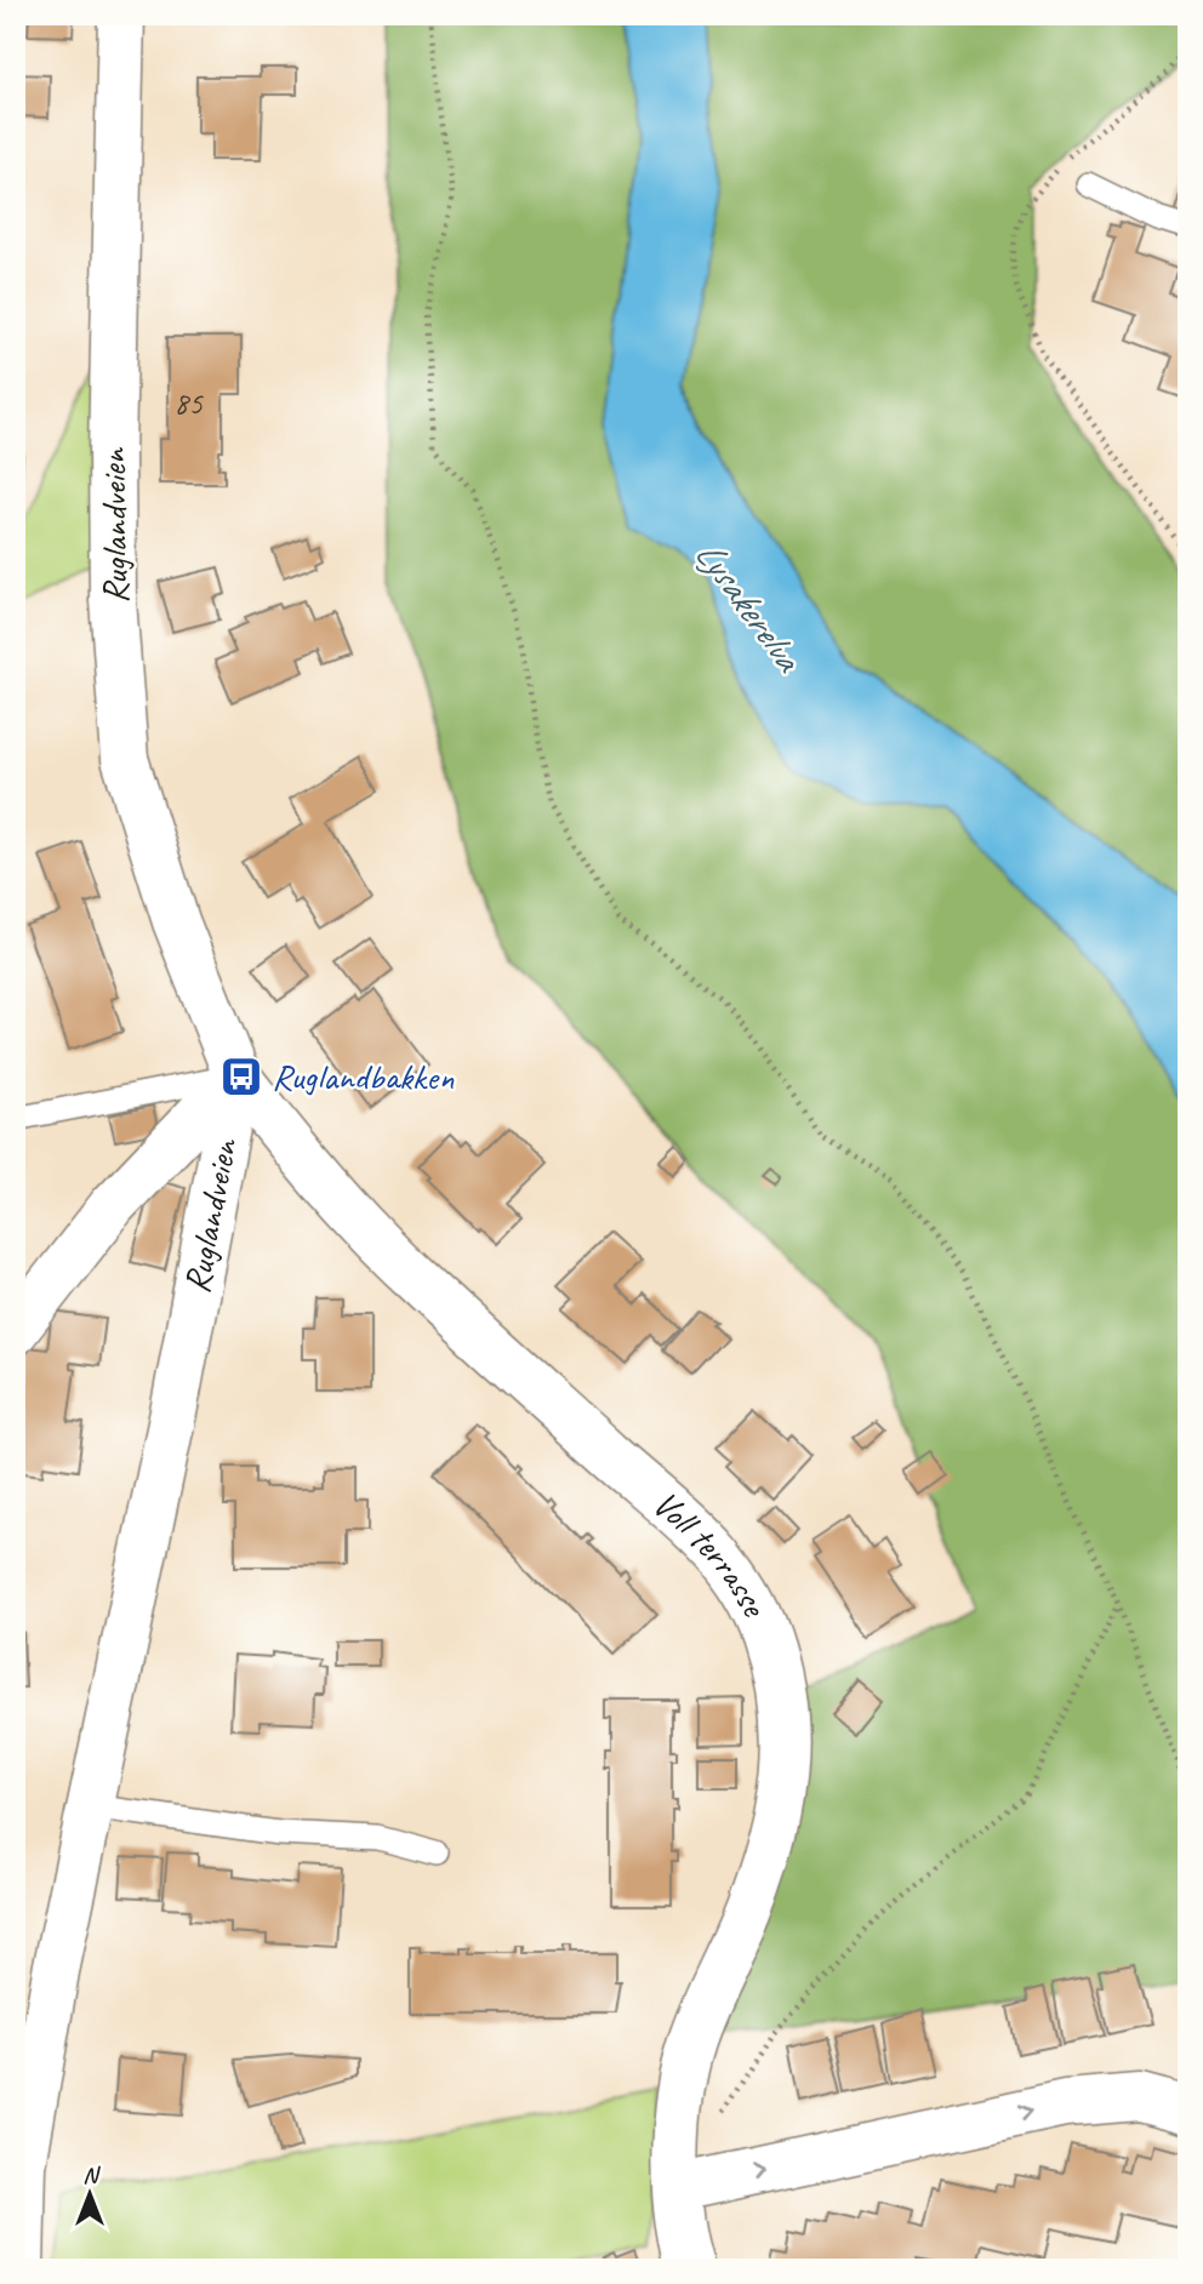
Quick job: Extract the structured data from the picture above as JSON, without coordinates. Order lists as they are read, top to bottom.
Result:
{
  "streets": {
    "street": ["Ruglandveien", "Voll terrasse"]
  },
  "crossings": [
    ["Ruglandveien", "Voll terrasse"]
  ],
  "water": ["Lysakerelva"],
  "places": {
    "bus stop": ["Ruglandbakken"]
  },
  "house_numbers": ["85"],
  "north": "top"
}
